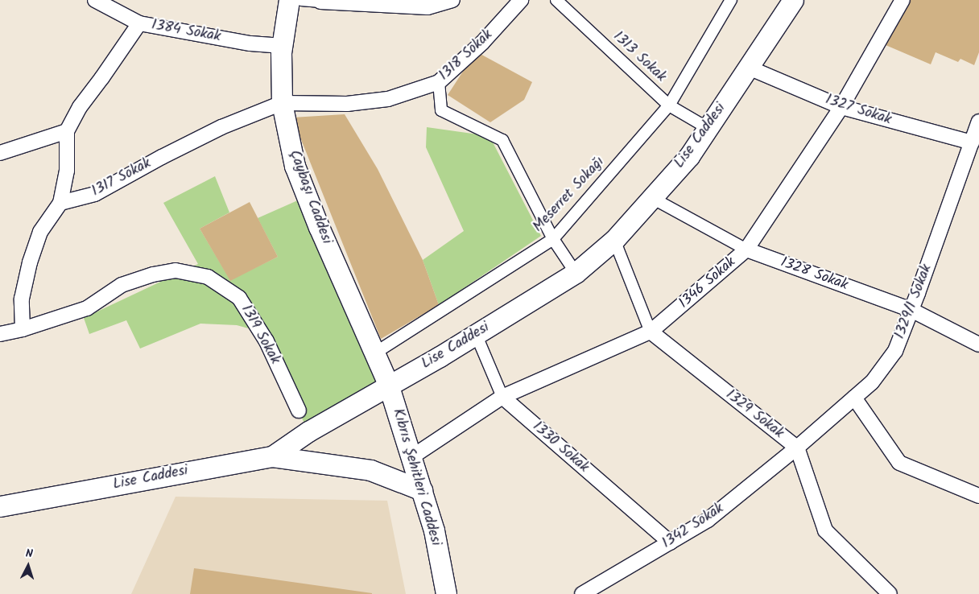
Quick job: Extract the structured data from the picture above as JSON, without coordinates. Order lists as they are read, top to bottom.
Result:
{
  "streets": {
    "main road": ["Lise Caddesi", "Çaybaşı Caddesi", "Kıbrıs Şehitleri Caddesi"],
    "street": [
      "1384 Sokak",
      "1318 Sokak",
      "1313 Sokak",
      "1327 Sokak",
      "1317 Sokak",
      "Meserret Sokağı",
      "1328 Sokak",
      "1346 Sokak",
      "1329/1 Sokak",
      "1319 Sokak",
      "1329 Sokak",
      "1330 Sokak",
      "1342 Sokak"
    ]
  },
  "crossings": [
    ["1384 Sokak", "Çaybaşı Caddesi"],
    ["1318 Sokak", "1317 Sokak"],
    ["1318 Sokak", "Çaybaşı Caddesi"],
    ["1313 Sokak", "Lise Caddesi"],
    ["1313 Sokak", "Meserret Sokağı"],
    ["1327 Sokak", "Lise Caddesi"],
    ["1327 Sokak", "1346 Sokak"],
    ["1327 Sokak", "1329/1 Sokak"],
    ["Lise Caddesi", "Çaybaşı Caddesi"],
    ["Lise Caddesi", "1328 Sokak"],
    ["Lise Caddesi", "1330 Sokak"],
    ["Lise Caddesi", "Kıbrıs Şehitleri Caddesi"],
    ["1317 Sokak", "Çaybaşı Caddesi"],
    ["Meserret Sokağı", "Çaybaşı Caddesi"],
    ["Çaybaşı Caddesi", "Kıbrıs Şehitleri Caddesi"],
    ["1328 Sokak", "1346 Sokak"],
    ["1328 Sokak", "1329/1 Sokak"],
    ["1346 Sokak", "1329 Sokak"],
    ["1346 Sokak", "1330 Sokak"],
    ["1346 Sokak", "Kıbrıs Şehitleri Caddesi"],
    ["1329/1 Sokak", "1329 Sokak"],
    ["1329/1 Sokak", "1342 Sokak"],
    ["1329 Sokak", "1342 Sokak"],
    ["1330 Sokak", "1342 Sokak"]
  ],
  "north": "top"
}
